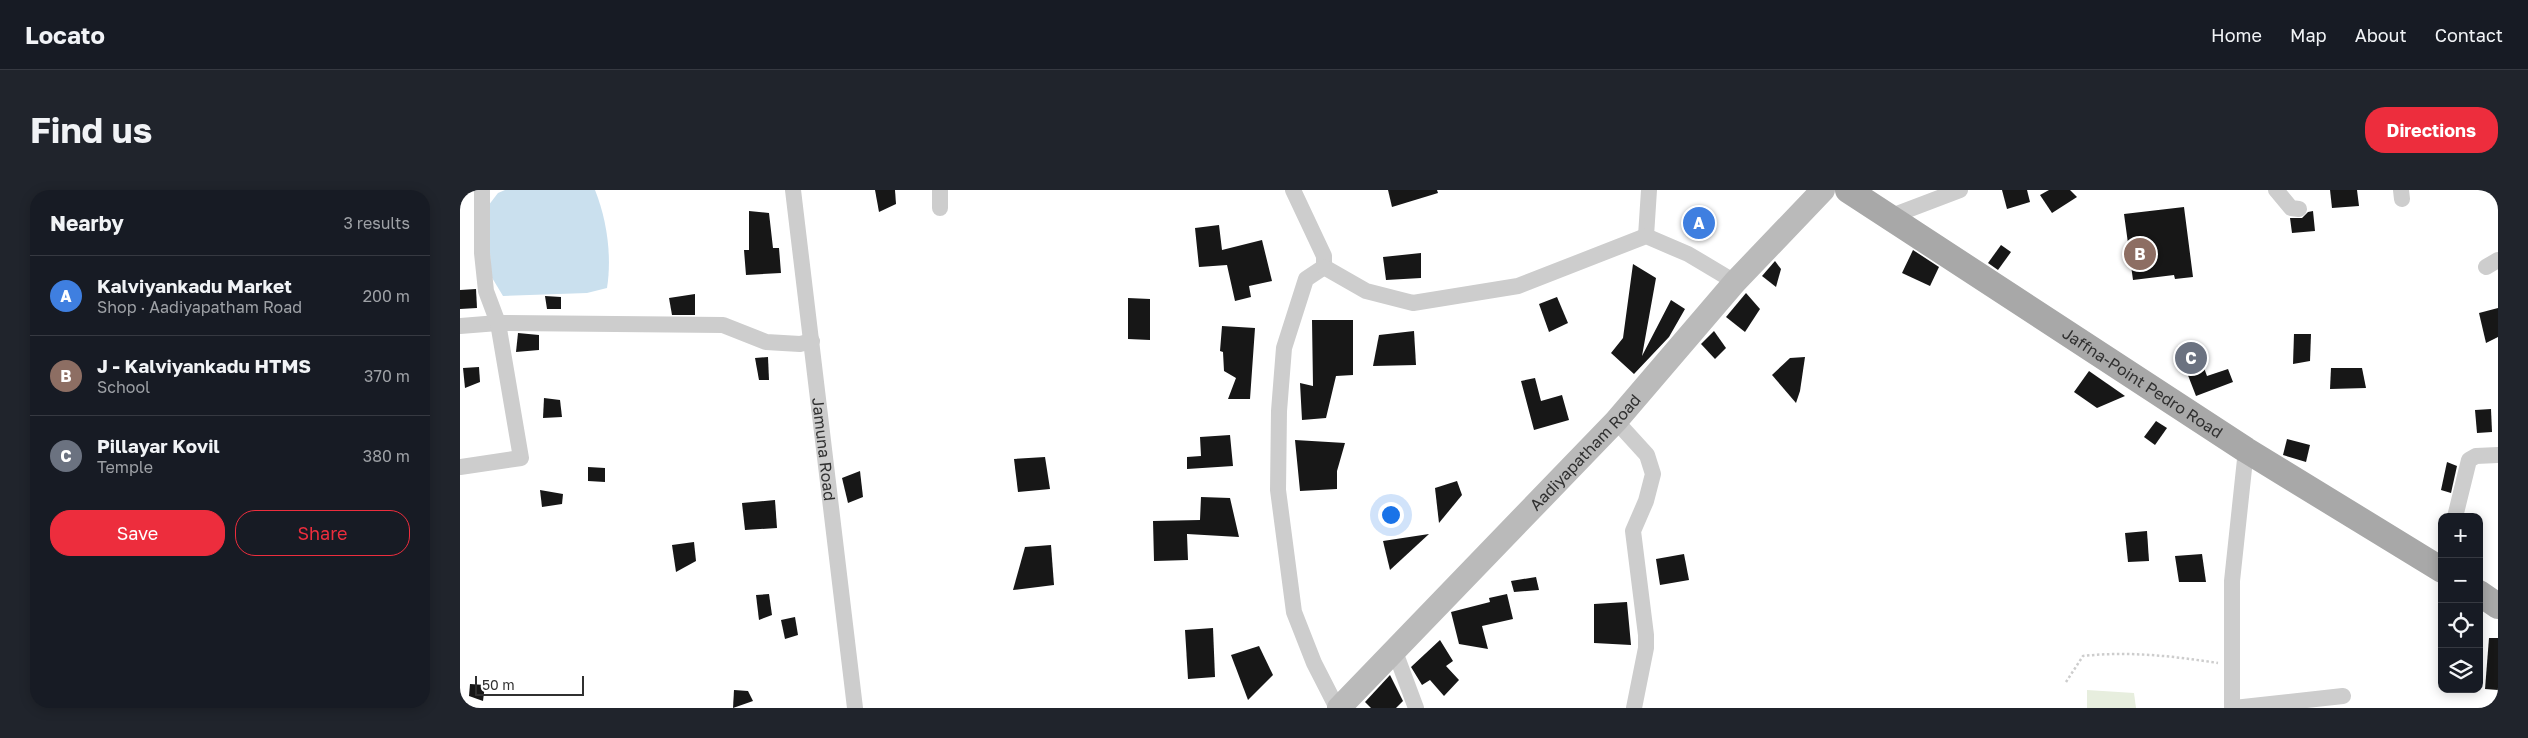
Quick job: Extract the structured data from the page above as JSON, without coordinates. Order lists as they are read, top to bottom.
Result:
{
  "streets": {
    "main road": ["Jaffna-Point Pedro Road"],
    "street": ["Jamuna Road", "Aadiyapatham Road"]
  },
  "scale_bar": "50 m",
  "page": {
    "header": "Locato",
    "nav": [
      "Home",
      "Map",
      "About",
      "Contact"
    ],
    "buttons": [
      "Directions",
      ["Save", "Share"]
    ],
    "title": "Find us",
    "heading": ["Nearby", "3 results"],
    "pins": ["A", "B", "C"],
    "list": [
      {
        "mark": "A",
        "name": "Kalviyankadu Market",
        "note": "Shop · Aadiyapatham Road",
        "value": "200 m"
      },
      {
        "mark": "B",
        "name": "J - Kalviyankadu HTMS",
        "note": "School",
        "value": "370 m"
      },
      {
        "mark": "C",
        "name": "Pillayar Kovil",
        "note": "Temple",
        "value": "380 m"
      }
    ],
    "map_buttons": ["+", "−"],
    "scale": "50 m"
  }
}
